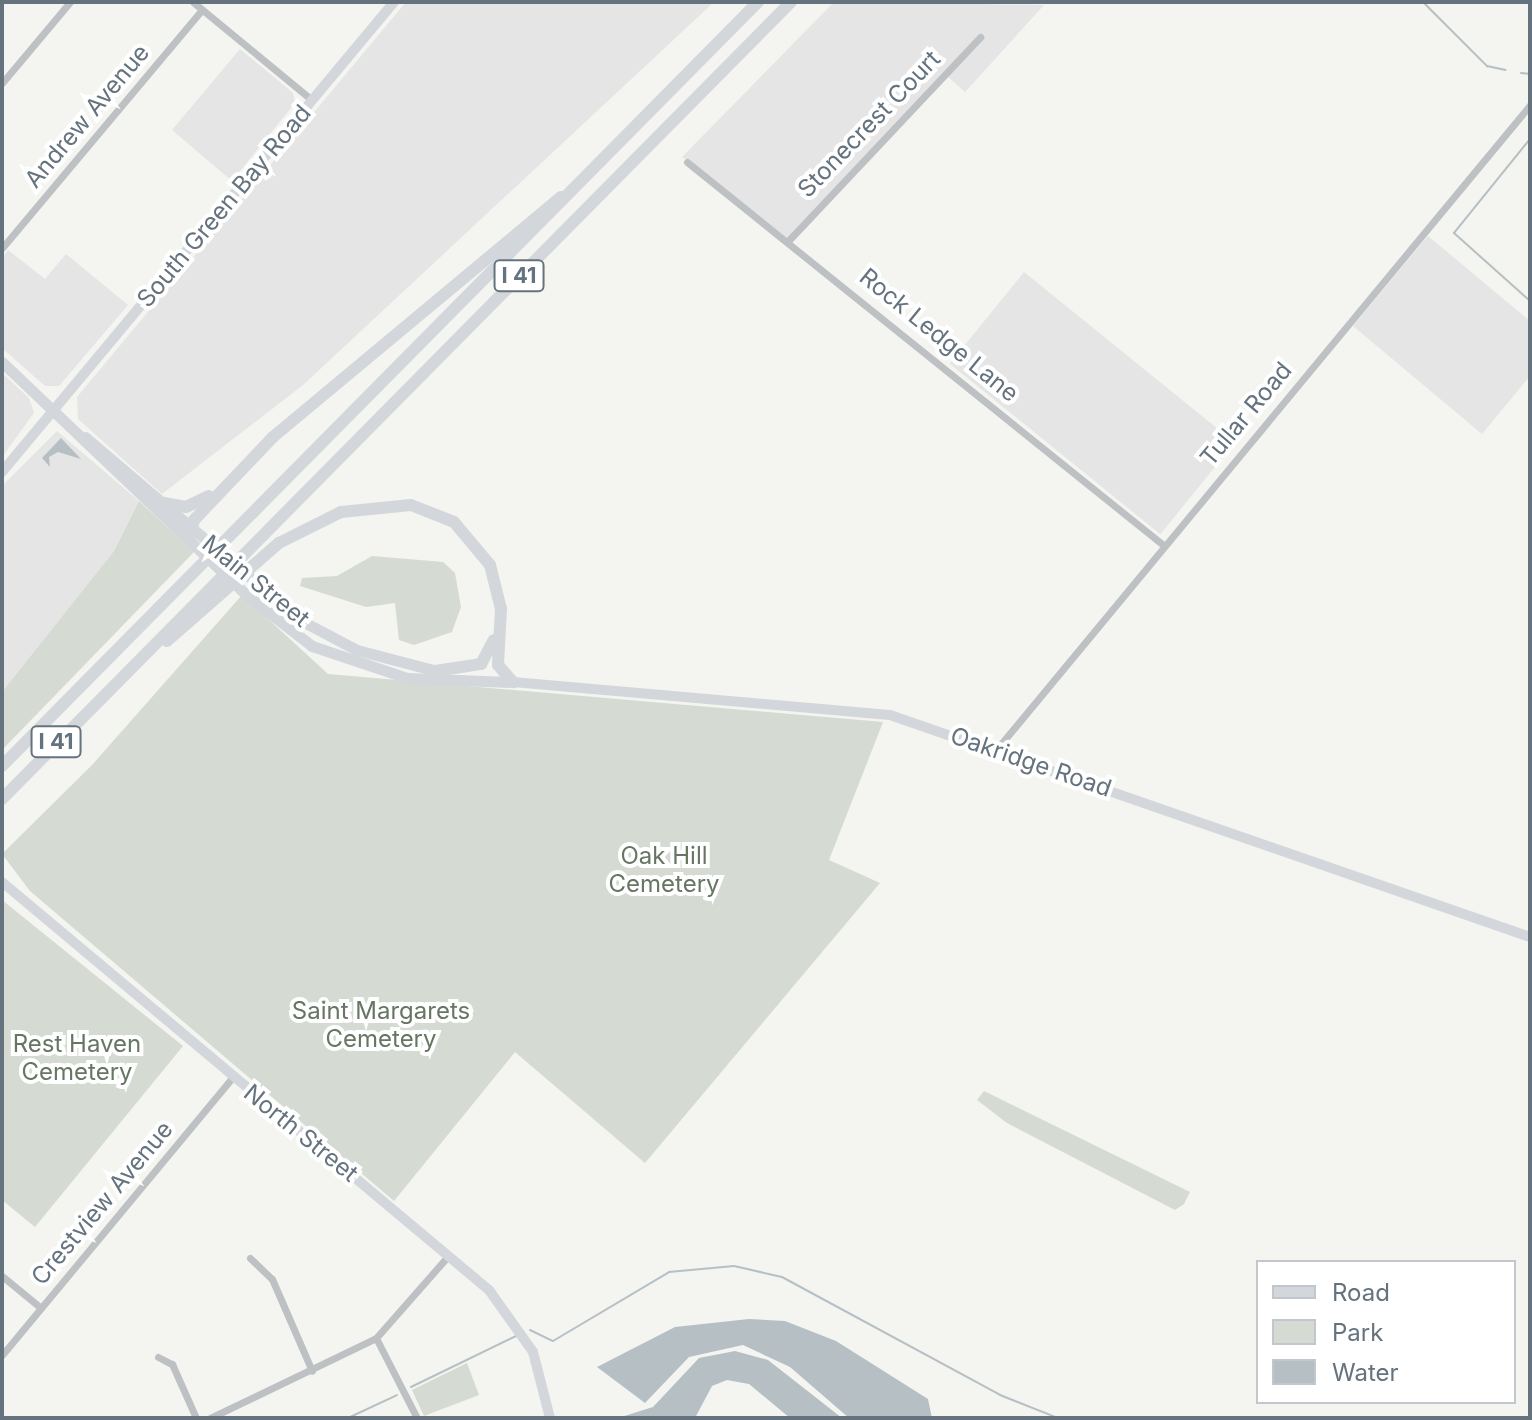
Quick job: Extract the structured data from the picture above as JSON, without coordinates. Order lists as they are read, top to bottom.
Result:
{
  "streets": {
    "highway": ["I 41"],
    "main road": ["Main Street"],
    "street": [
      "Andrew Avenue",
      "Stonecrest Court",
      "South Green Bay Road",
      "Rock Ledge Lane",
      "Tullar Road",
      "Oakridge Road",
      "North Street",
      "Crestview Avenue"
    ]
  },
  "crossings": [
    ["Stonecrest Court", "Rock Ledge Lane"],
    ["South Green Bay Road", "Main Street"],
    ["Rock Ledge Lane", "Tullar Road"],
    ["Tullar Road", "Oakridge Road"],
    ["Main Street", "Oakridge Road"],
    ["North Street", "Crestview Avenue"]
  ],
  "parks": ["Oak Hill Cemetery", "Saint Margarets Cemetery", "Rest Haven Cemetery"],
  "legend": ["Road", "Park", "Water"]
}
